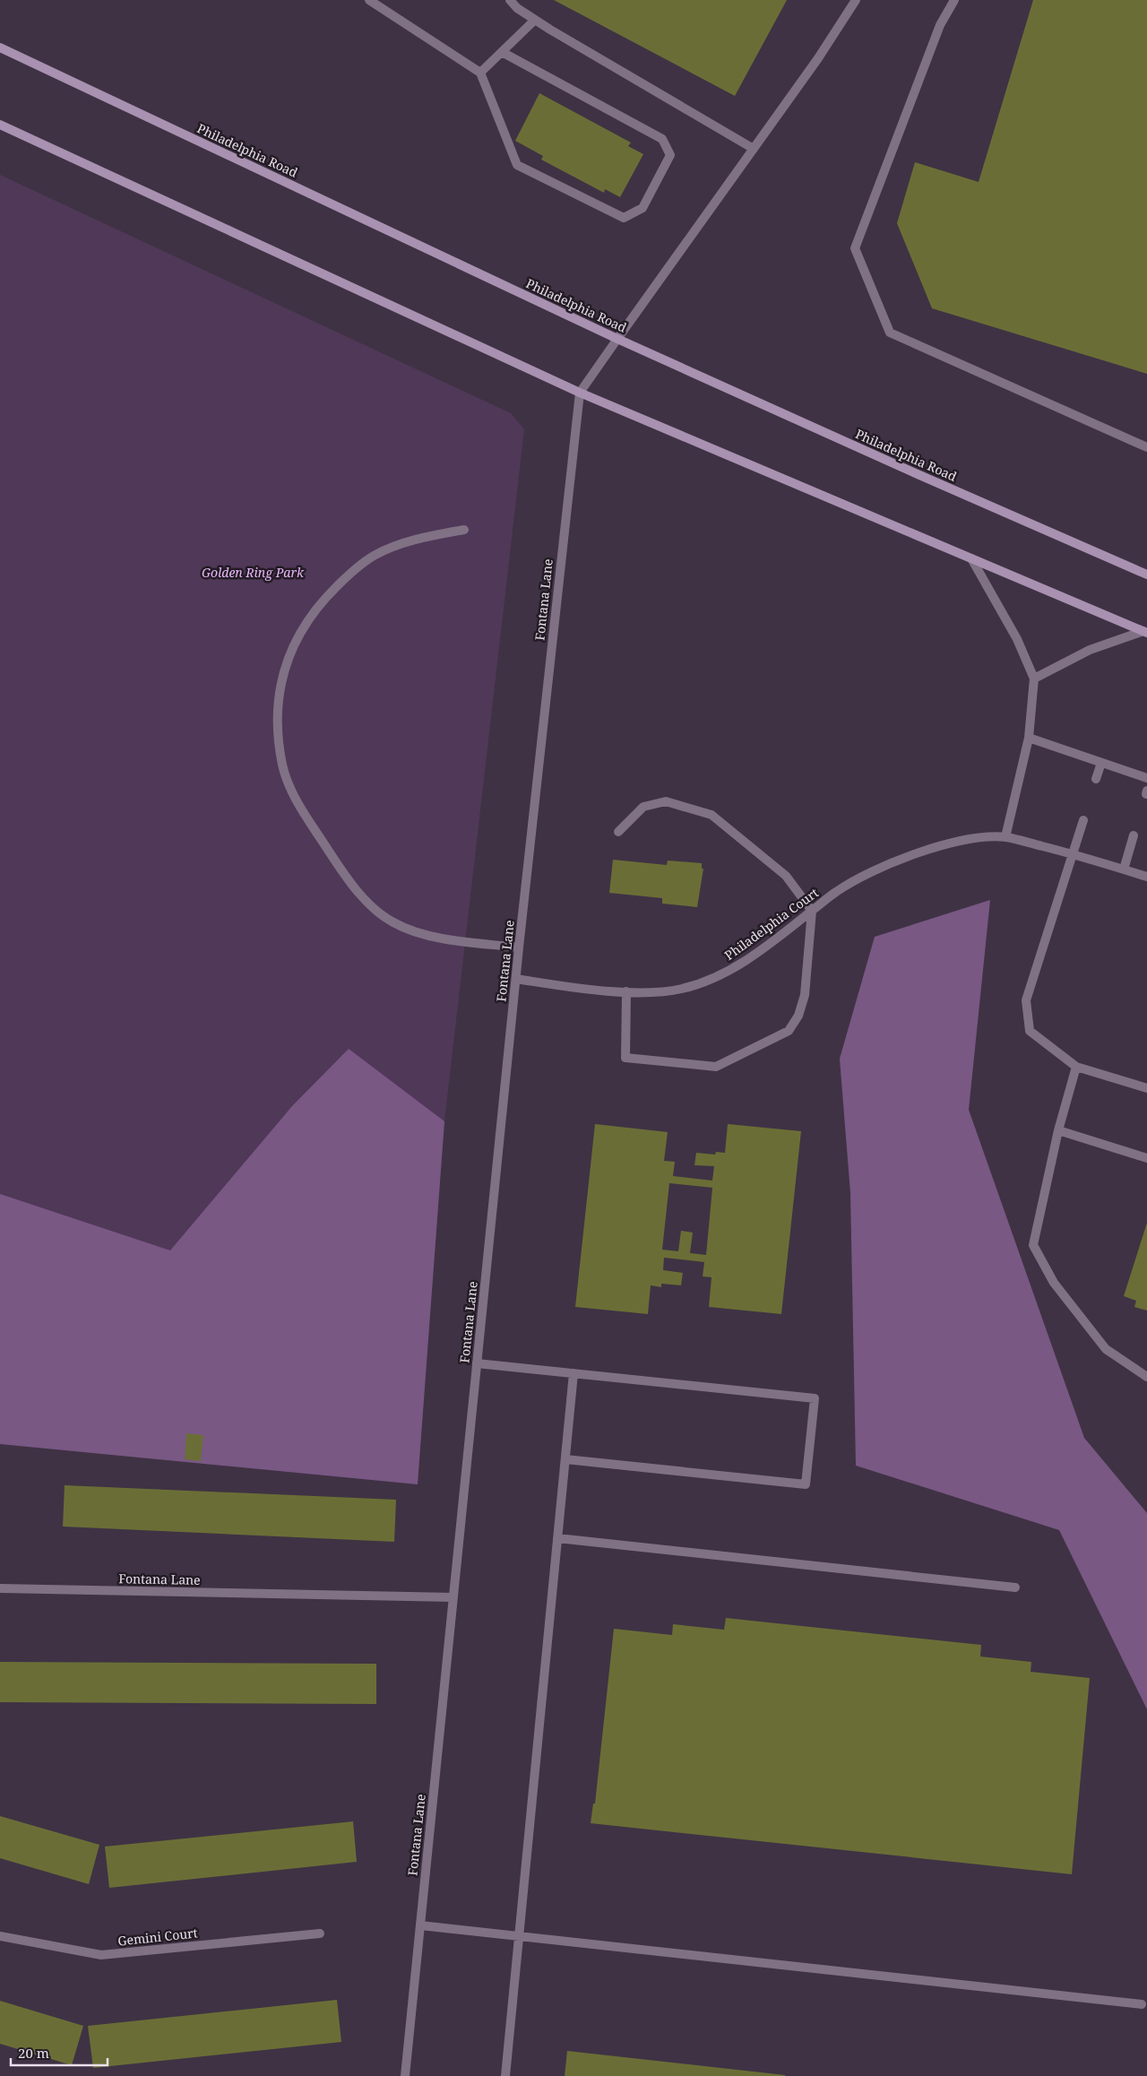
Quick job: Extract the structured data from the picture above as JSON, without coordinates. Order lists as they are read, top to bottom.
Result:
{
  "streets": {
    "main road": ["Philadelphia Road"],
    "street": ["Fontana Lane", "Philadelphia Court", "Gemini Court"]
  },
  "crossings": [
    ["Philadelphia Road", "Fontana Lane"],
    ["Fontana Lane", "Philadelphia Court"]
  ],
  "parks": ["Golden Ring Park"],
  "scale_bar": "20 m"
}
